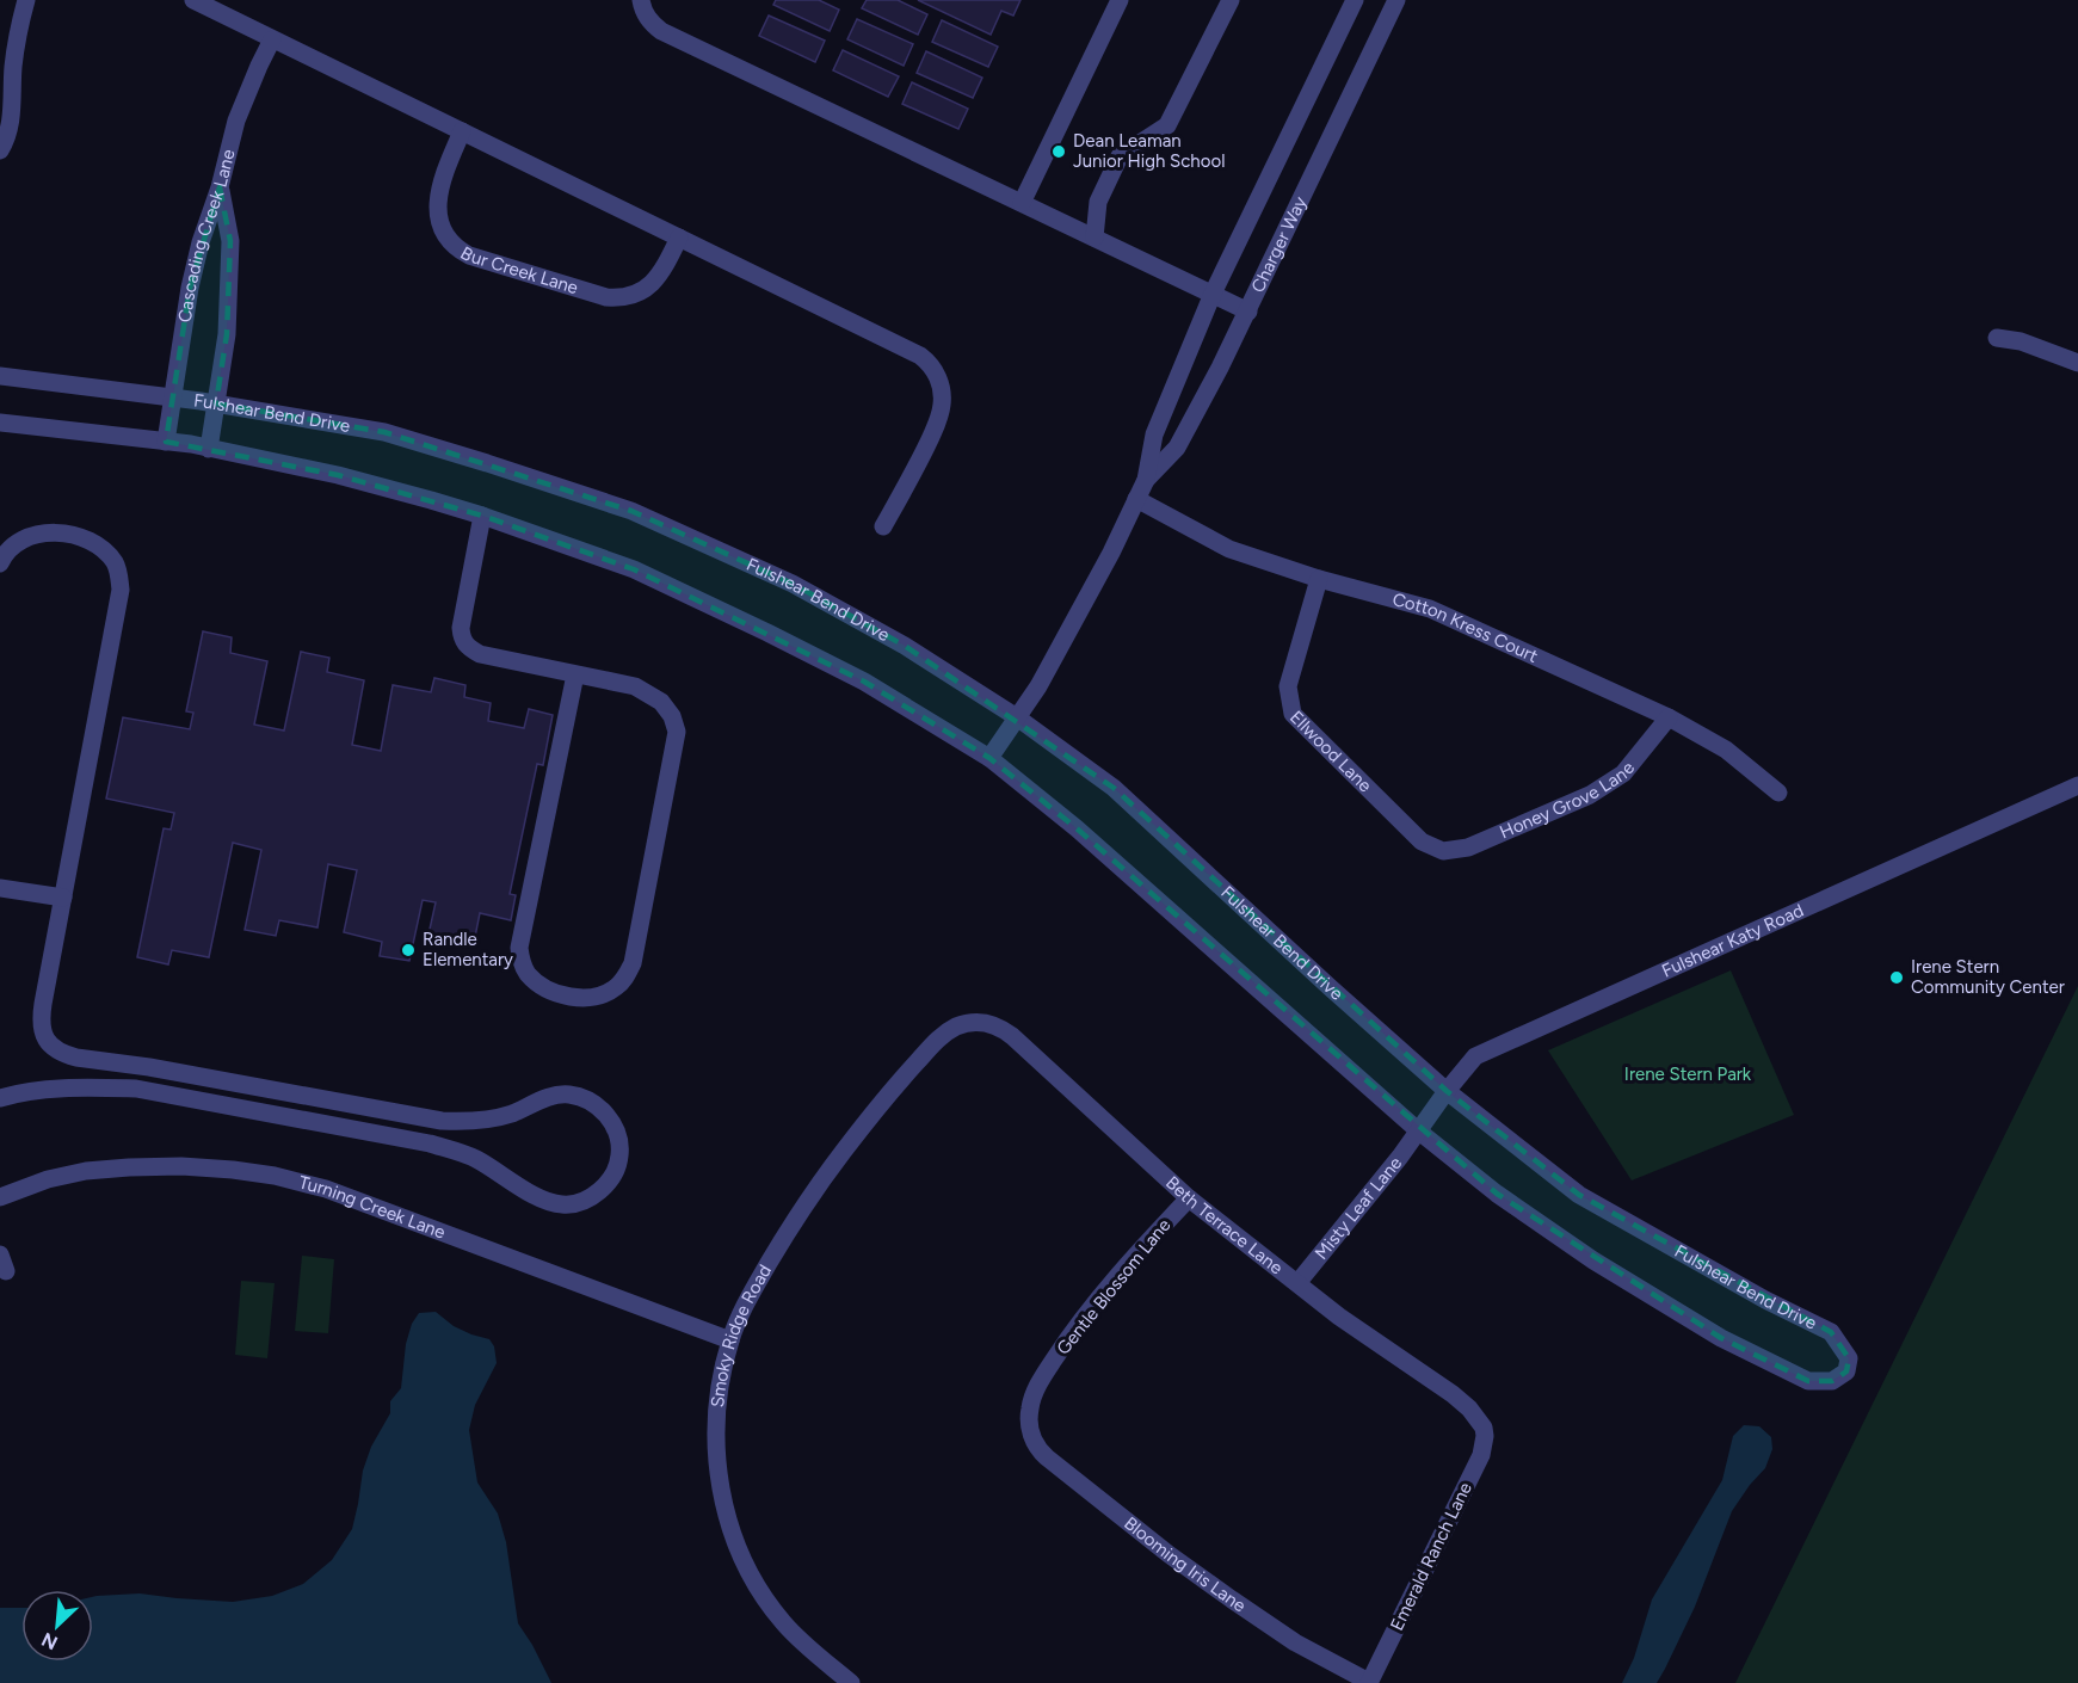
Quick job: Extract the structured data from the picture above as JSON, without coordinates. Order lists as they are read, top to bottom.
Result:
{
  "streets": {
    "street": [
      "Cascading Creek Lane",
      "Charger Way",
      "Bur Creek Lane",
      "Fulshear Bend Drive",
      "Cotton Kress Court",
      "Ellwood Lane",
      "Honey Grove Lane",
      "Fulshear Katy Road",
      "Turning Creek Lane",
      "Misty Leaf Lane",
      "Beth Terrace Lane",
      "Gentle Blossom Lane",
      "Smoky Ridge Road",
      "Emerald Ranch Lane",
      "Blooming Iris Lane"
    ]
  },
  "crossings": [
    ["Cascading Creek Lane", "Fulshear Bend Drive"],
    ["Charger Way", "Fulshear Bend Drive"],
    ["Charger Way", "Cotton Kress Court"],
    ["Fulshear Bend Drive", "Fulshear Katy Road"],
    ["Fulshear Bend Drive", "Misty Leaf Lane"],
    ["Cotton Kress Court", "Ellwood Lane"],
    ["Cotton Kress Court", "Honey Grove Lane"],
    ["Ellwood Lane", "Honey Grove Lane"],
    ["Fulshear Katy Road", "Misty Leaf Lane"],
    ["Turning Creek Lane", "Smoky Ridge Road"],
    ["Misty Leaf Lane", "Beth Terrace Lane"],
    ["Beth Terrace Lane", "Gentle Blossom Lane"],
    ["Beth Terrace Lane", "Smoky Ridge Road"],
    ["Beth Terrace Lane", "Emerald Ranch Lane"],
    ["Gentle Blossom Lane", "Blooming Iris Lane"],
    ["Emerald Ranch Lane", "Blooming Iris Lane"]
  ],
  "parks": ["Irene Stern Park"],
  "places": ["Dean Leaman Junior High School", "Randle Elementary", "Irene Stern Community Center"],
  "north": "bottom left"
}
